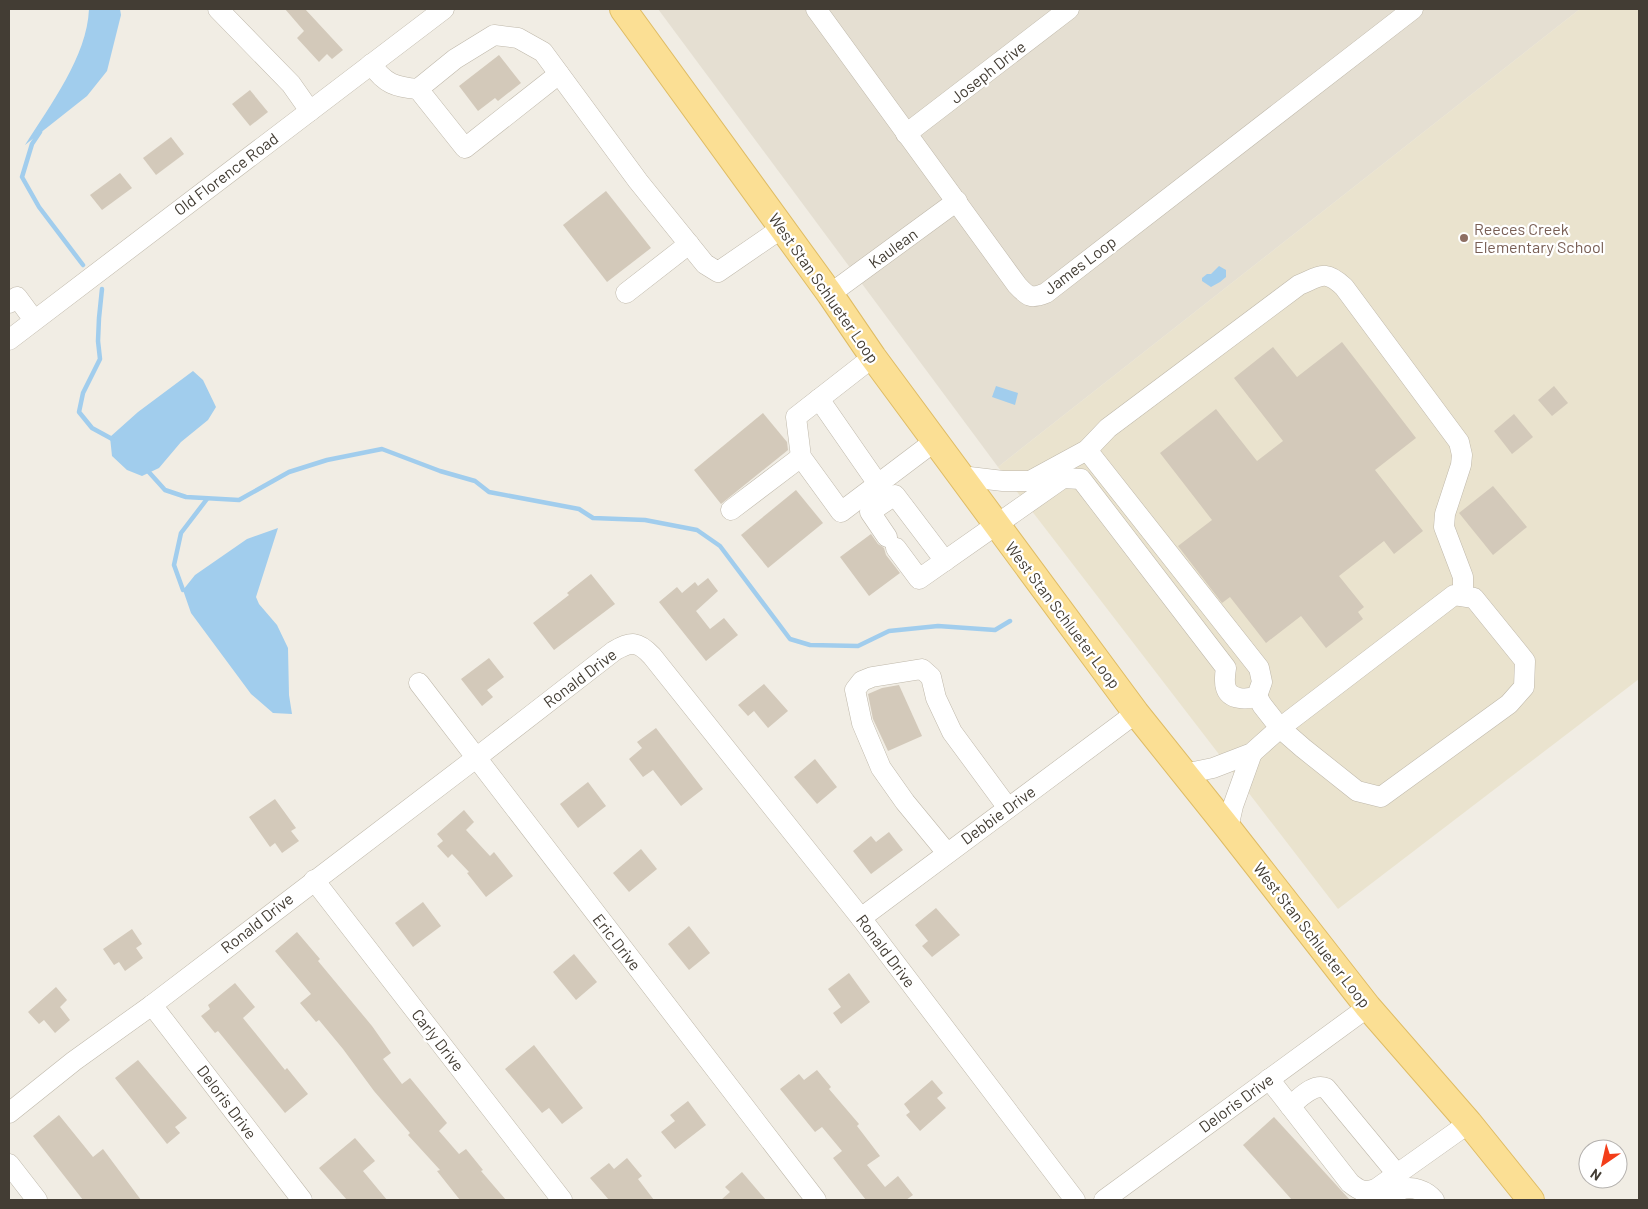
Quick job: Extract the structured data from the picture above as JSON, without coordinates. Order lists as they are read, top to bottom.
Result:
{
  "streets": {
    "main road": ["West Stan Schlueter Loop"],
    "street": [
      "Joseph Drive",
      "Old Florence Road",
      "Kaulean",
      "James Loop",
      "Ronald Drive",
      "Debbie Drive",
      "Eric Drive",
      "Carly Drive",
      "Deloris Drive"
    ]
  },
  "crossings": [
    ["Joseph Drive", "James Loop"],
    ["Kaulean", "James Loop"],
    ["Kaulean", "West Stan Schlueter Loop"],
    ["West Stan Schlueter Loop", "Debbie Drive"],
    ["West Stan Schlueter Loop", "Deloris Drive"],
    ["Ronald Drive", "Debbie Drive"],
    ["Ronald Drive", "Eric Drive"],
    ["Ronald Drive", "Carly Drive"],
    ["Ronald Drive", "Deloris Drive"]
  ],
  "places": ["Reeces Creek Elementary School"],
  "north": "bottom left"
}
